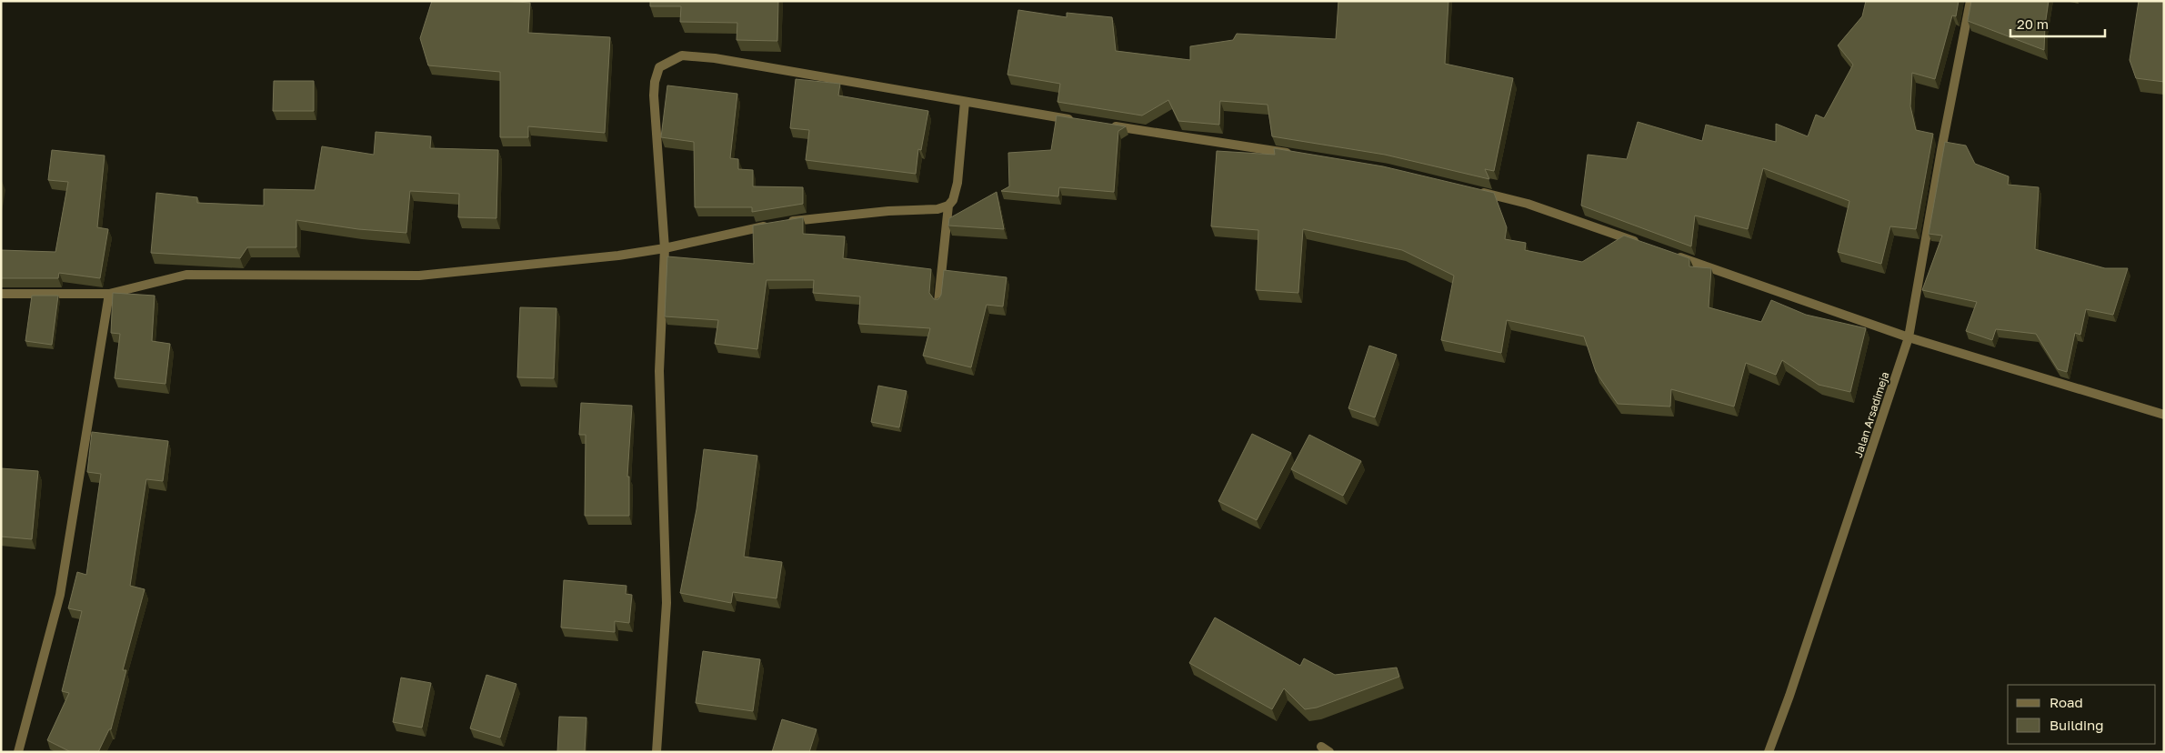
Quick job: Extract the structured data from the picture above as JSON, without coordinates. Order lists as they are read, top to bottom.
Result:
{
  "streets": {
    "street": ["Jalan Arsadimeja"]
  },
  "legend": ["Road", "Building"],
  "scale_bar": "20 m"
}
